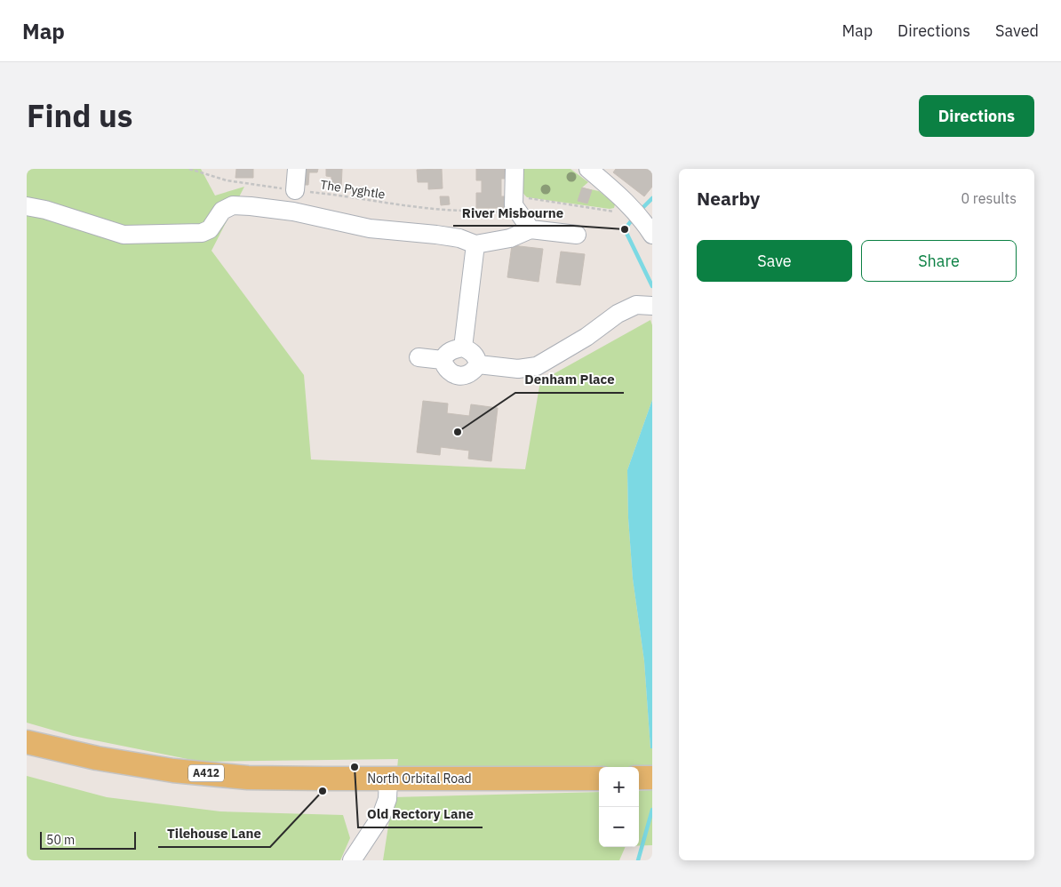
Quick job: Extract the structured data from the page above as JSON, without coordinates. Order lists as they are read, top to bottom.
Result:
{
  "streets": {
    "main road": ["A412", "North Orbital Road"],
    "path": ["The Pyghtle"]
  },
  "places": [
    "River Misbourne",
    "Denham Place",
    "Old Rectory Lane",
    "Tilehouse Lane"
  ],
  "scale_bar": "50 m",
  "page": {
    "header": "Map",
    "nav": ["Map", "Directions", "Saved"],
    "title": "Find us",
    "buttons": [
      "Directions",
      ["Save", "Share"]
    ],
    "heading": ["Nearby", "0 results"],
    "map_buttons": ["+", "−"],
    "scale": "50 m"
  }
}
